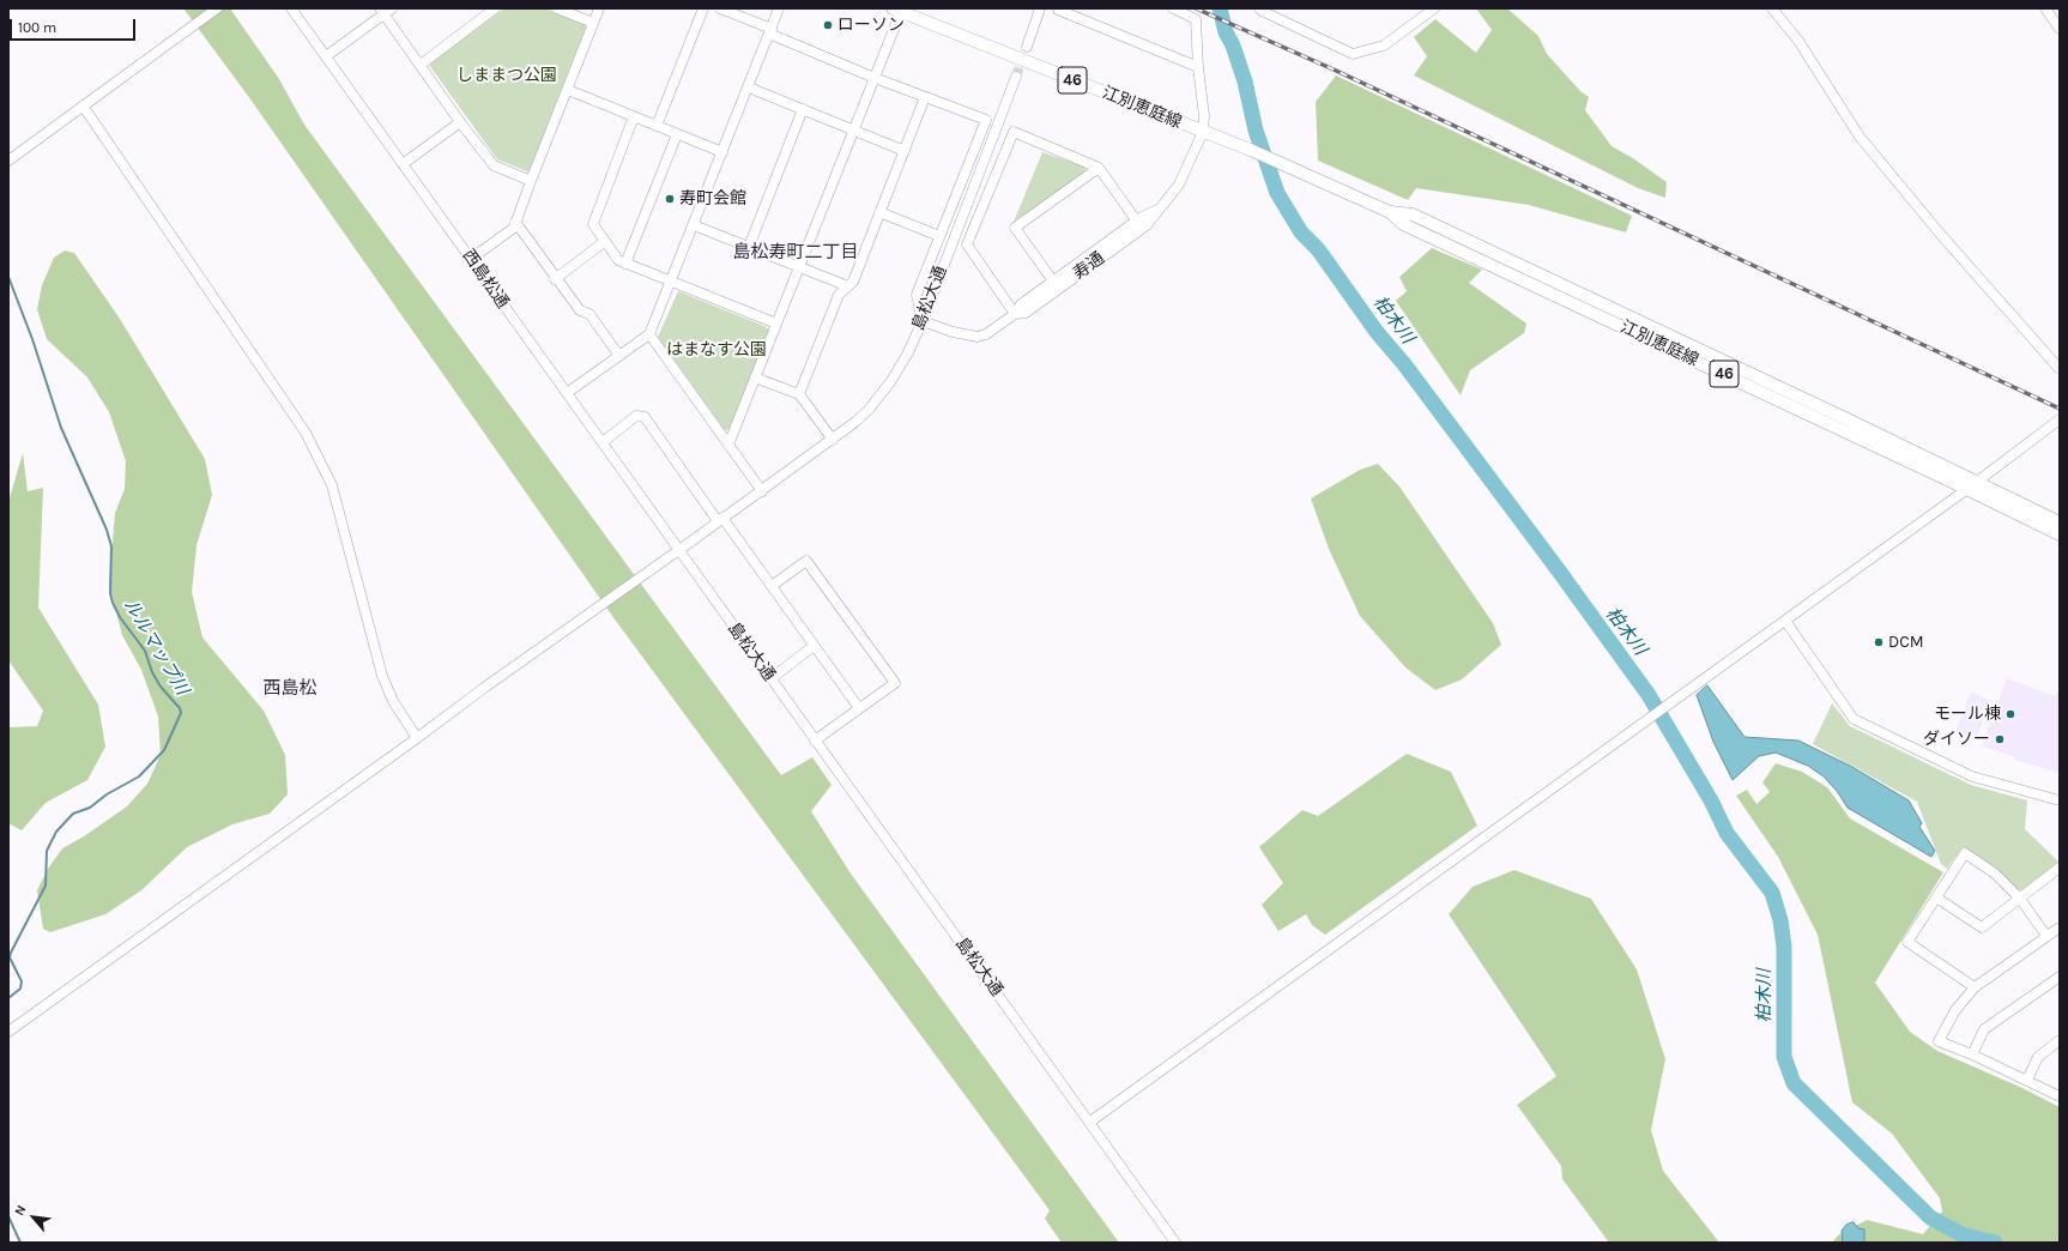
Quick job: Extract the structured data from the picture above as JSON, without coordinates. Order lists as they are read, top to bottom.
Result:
{
  "streets": {
    "main road": ["46", "江別恵庭線"],
    "street": ["寿通", "西島松通", "島松大通"]
  },
  "crossings": [
    ["江別恵庭線", "寿通"],
    ["寿通", "島松大通"],
    ["西島松通", "島松大通"]
  ],
  "districts": ["島松寿町二丁目", "西島松"],
  "water": ["柏木川", "ルルマップ川"],
  "parks": ["しままつ公園", "はまなす公園"],
  "places": [
    "ローソン",
    "寿町会館",
    "DCM",
    "モール棟",
    "ダイソー"
  ],
  "scale_bar": "100 m",
  "north": "top left"
}
